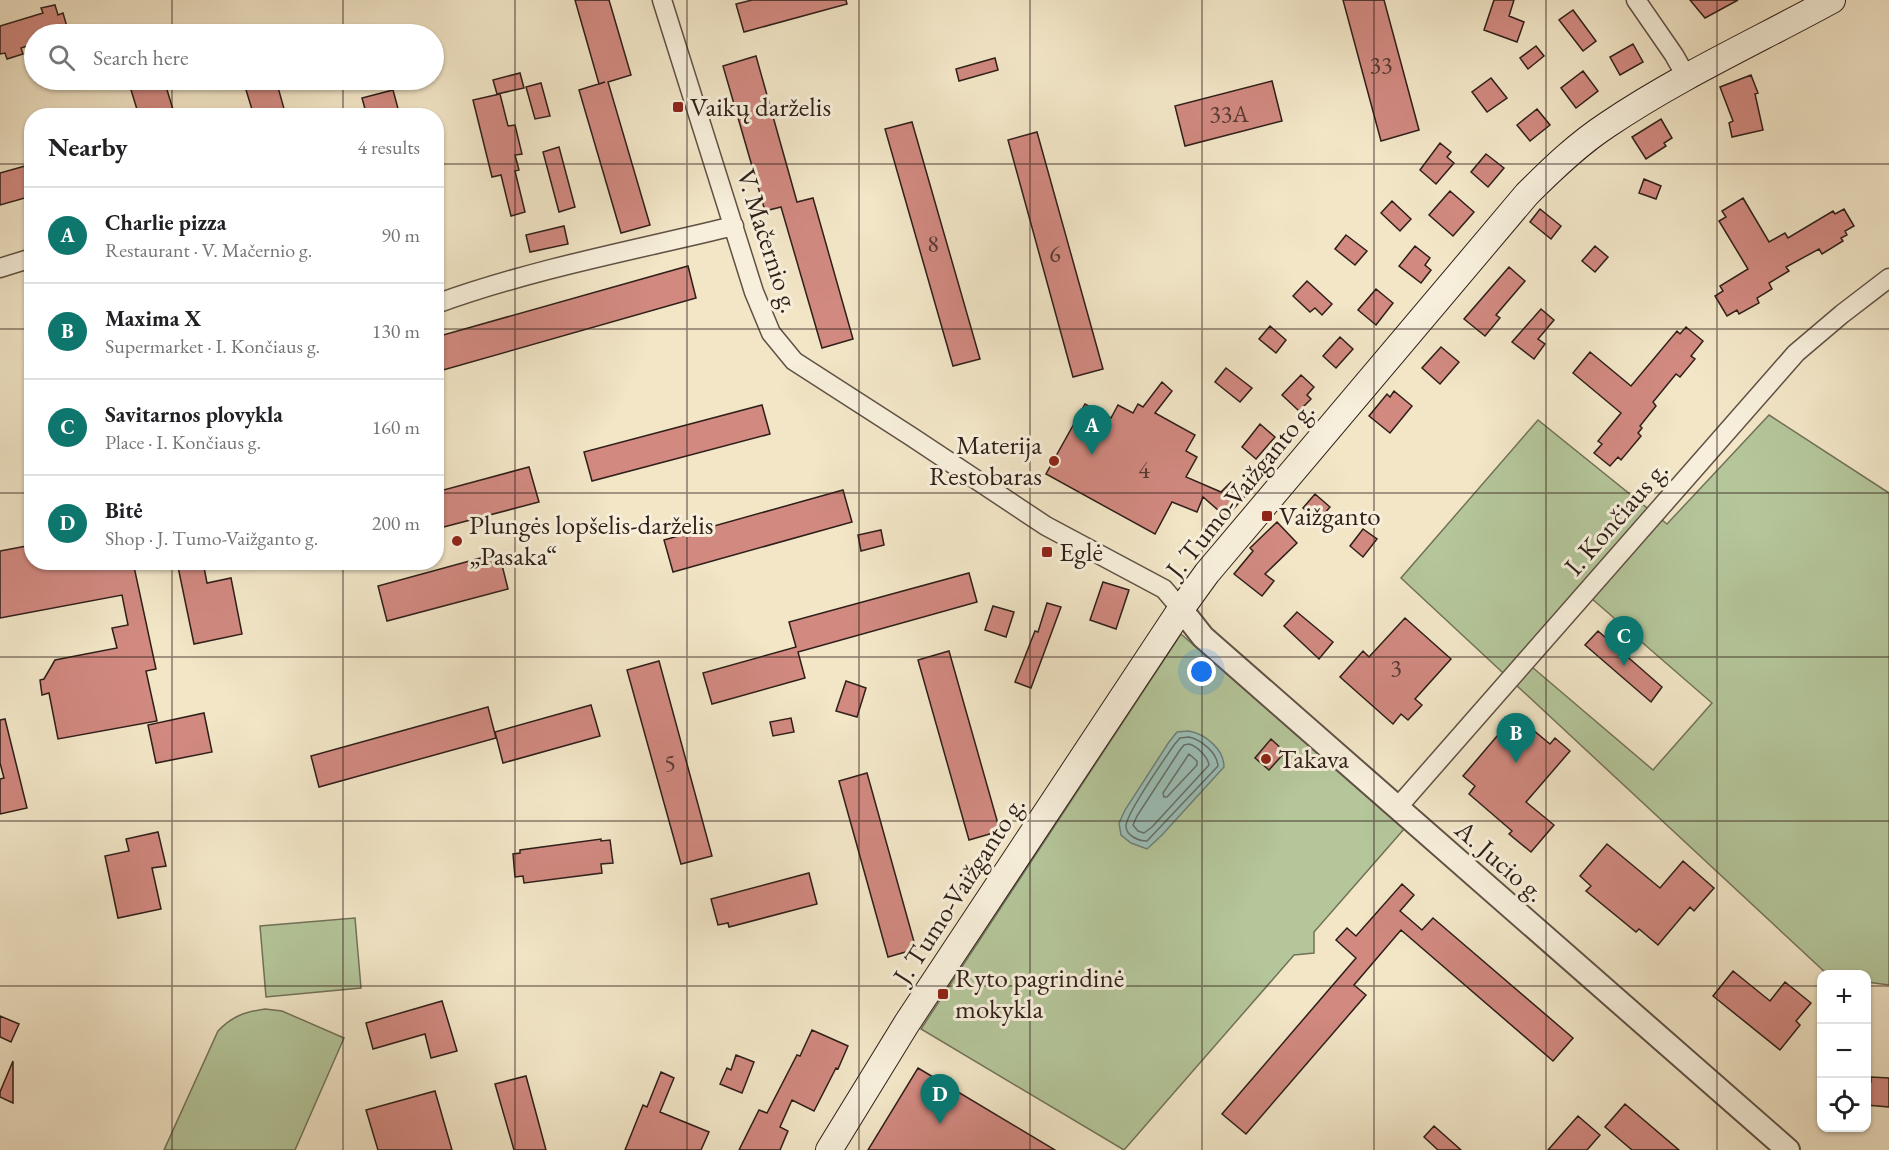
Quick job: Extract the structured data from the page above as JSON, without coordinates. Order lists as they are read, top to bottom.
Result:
{
  "streets": {
    "main road": ["J. Tumo-Vaižganto g."],
    "street": ["V. Mačernio g.", "I. Končiaus g.", "A. Jucio g."]
  },
  "crossings": [
    ["V. Mačernio g.", "J. Tumo-Vaižganto g."],
    ["V. Mačernio g.", "A. Jucio g."],
    ["J. Tumo-Vaižganto g.", "A. Jucio g."],
    ["I. Končiaus g.", "A. Jucio g."]
  ],
  "places": {
    "transit": [
      "Vaikų darželis",
      "Vaižganto",
      "Eglė",
      "Ryto pagrindinė mokykla"
    ],
    "other": ["Materija Restobaras", "Plungės lopšelis-darželis „Pasaka“", "Takava"]
  },
  "house_numbers": [
    "33",
    "33A",
    "8",
    "6",
    "4",
    "3",
    "5"
  ],
  "page": {
    "search": "Search here",
    "heading": ["Nearby", "4 results"],
    "list": [
      {
        "mark": "A",
        "name": "Charlie pizza",
        "note": "Restaurant · V. Mačernio g.",
        "value": "90 m"
      },
      {
        "mark": "B",
        "name": "Maxima X",
        "note": "Supermarket · I. Končiaus g.",
        "value": "130 m"
      },
      {
        "mark": "C",
        "name": "Savitarnos plovykla",
        "note": "Place · I. Končiaus g.",
        "value": "160 m"
      },
      {
        "mark": "D",
        "name": "Bitė",
        "note": "Shop · J. Tumo-Vaižganto g.",
        "value": "200 m"
      }
    ],
    "pins": [
      "A",
      "C",
      "B",
      "D"
    ],
    "map_buttons": ["+", "−"]
  }
}
